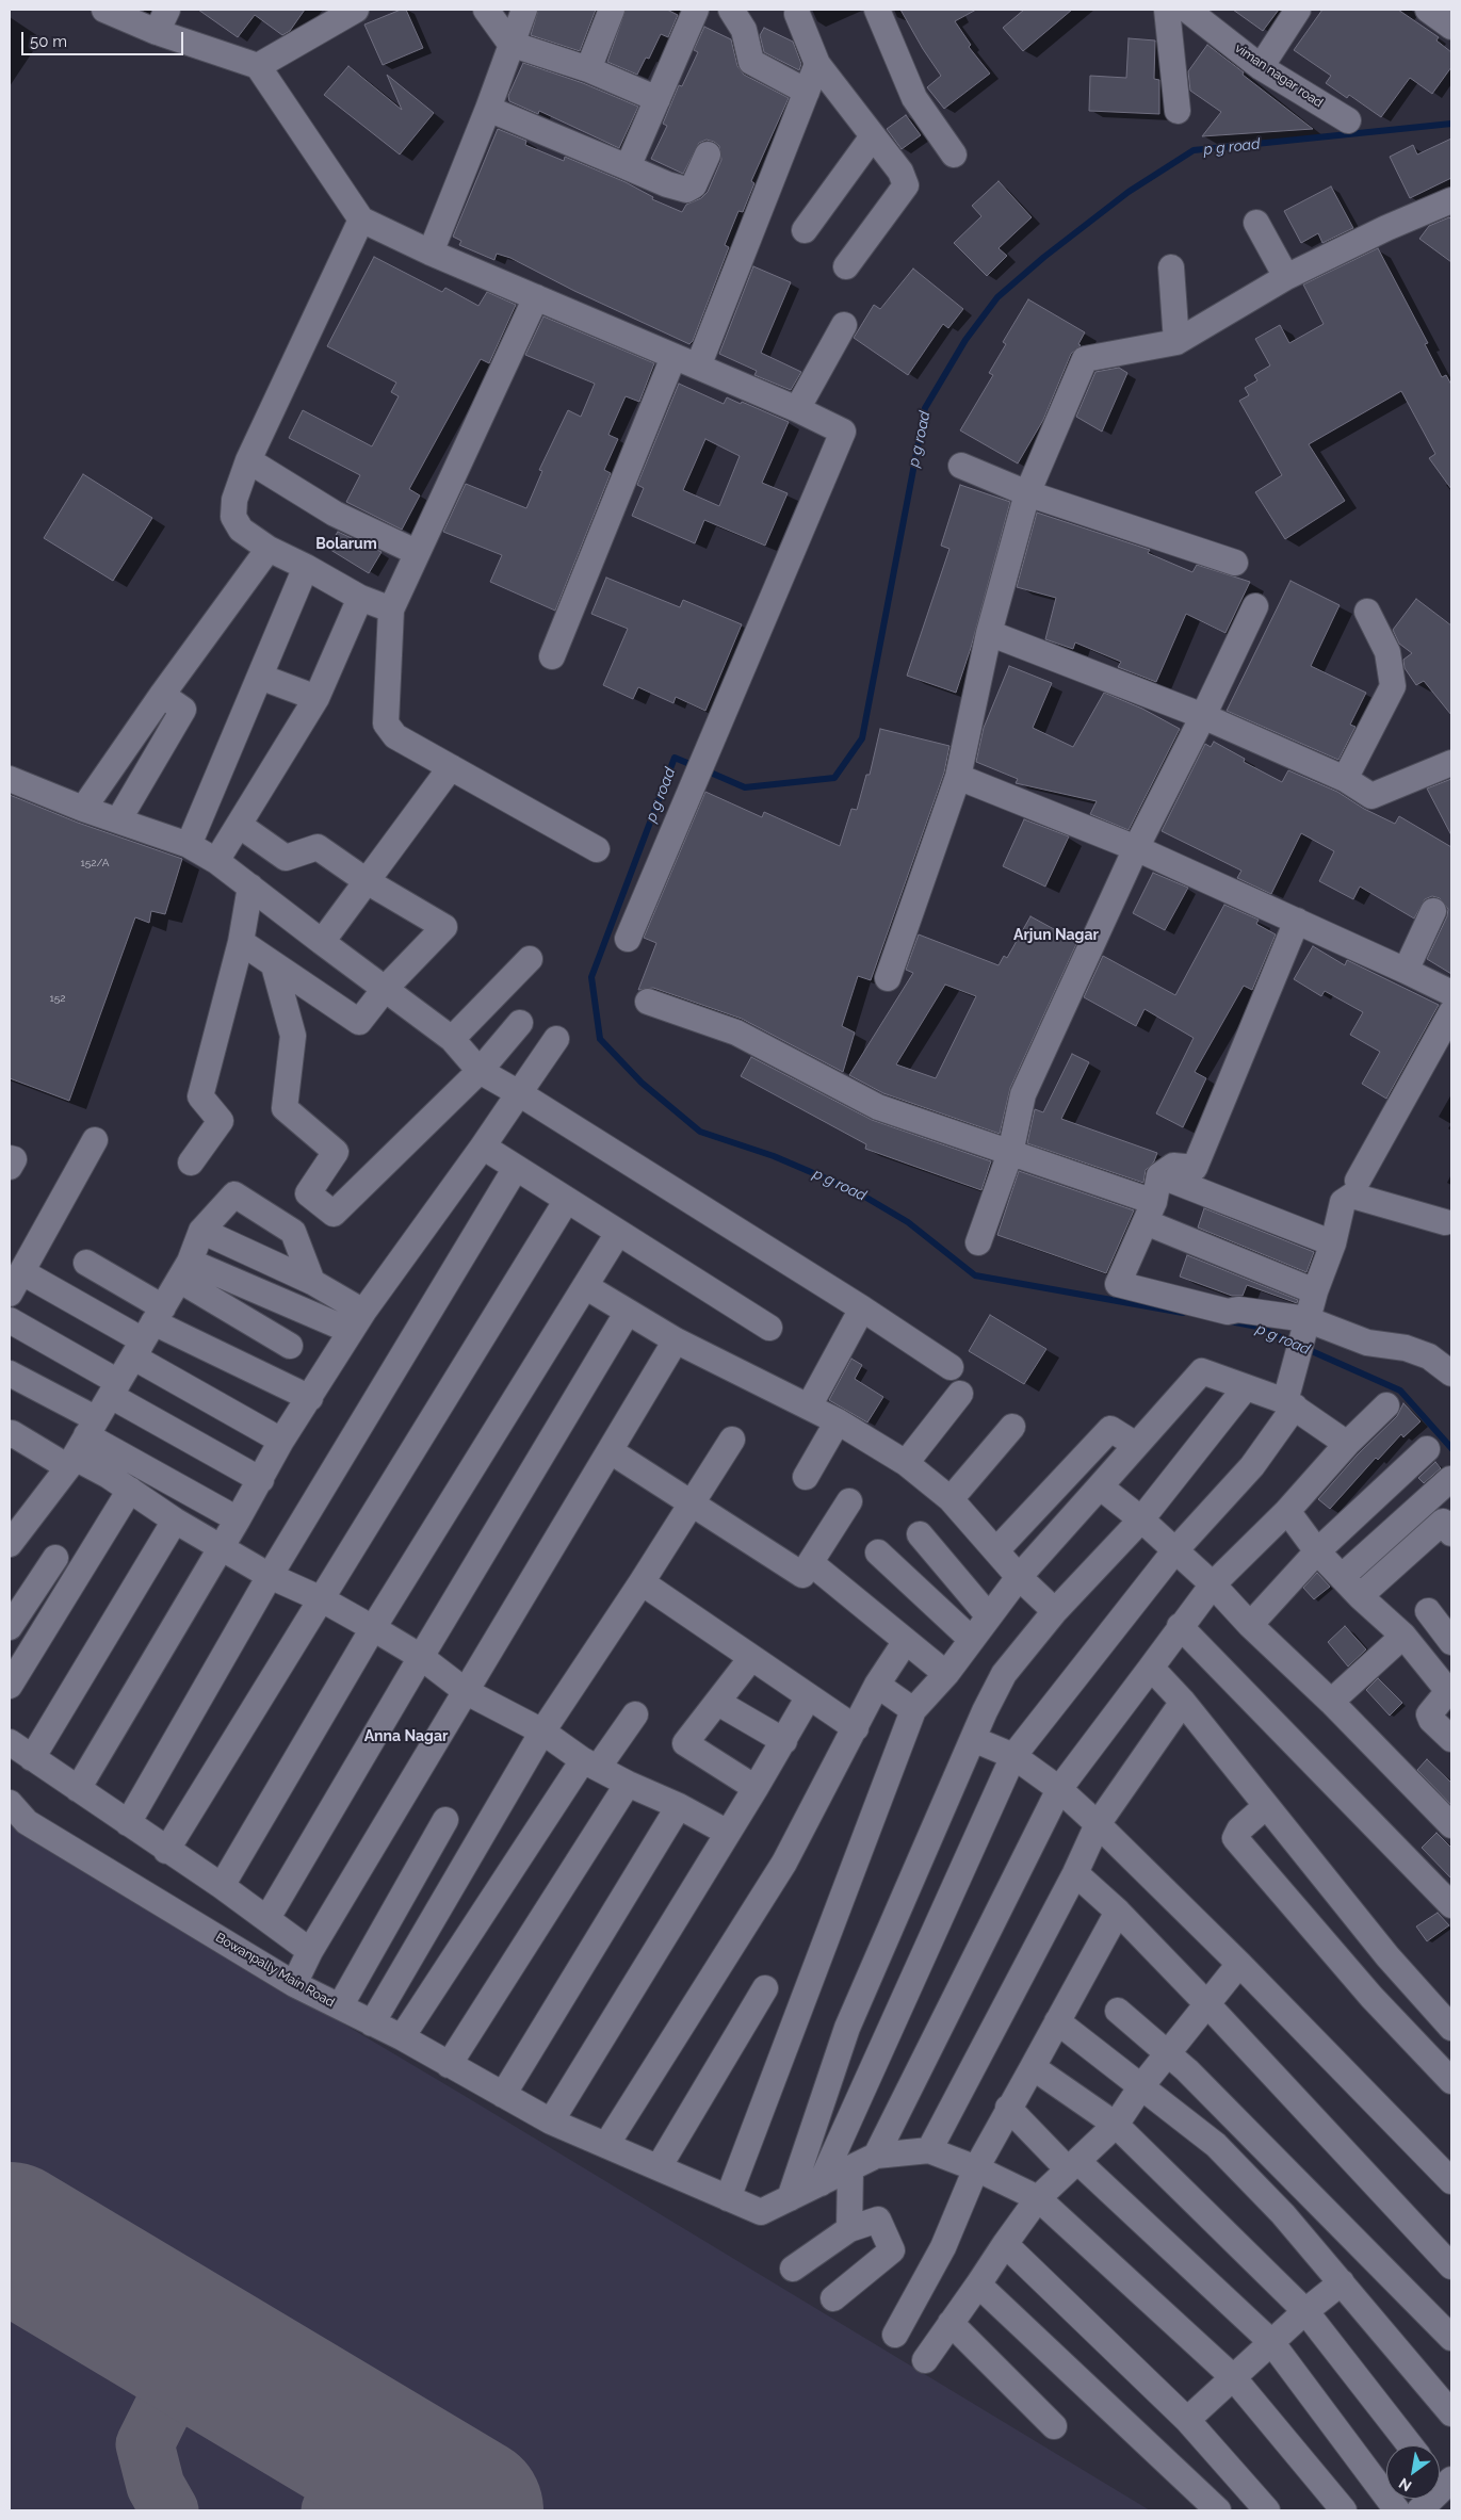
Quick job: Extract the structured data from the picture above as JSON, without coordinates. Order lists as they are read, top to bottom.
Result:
{
  "streets": {
    "street": ["viman nagar road", "Bowanpally Main Road"]
  },
  "districts": ["Bolarum", "Arjun Nagar", "Anna Nagar"],
  "water": ["p g road"],
  "house_numbers": ["152/A", "152"],
  "scale_bar": "50 m",
  "north": "bottom left"
}
